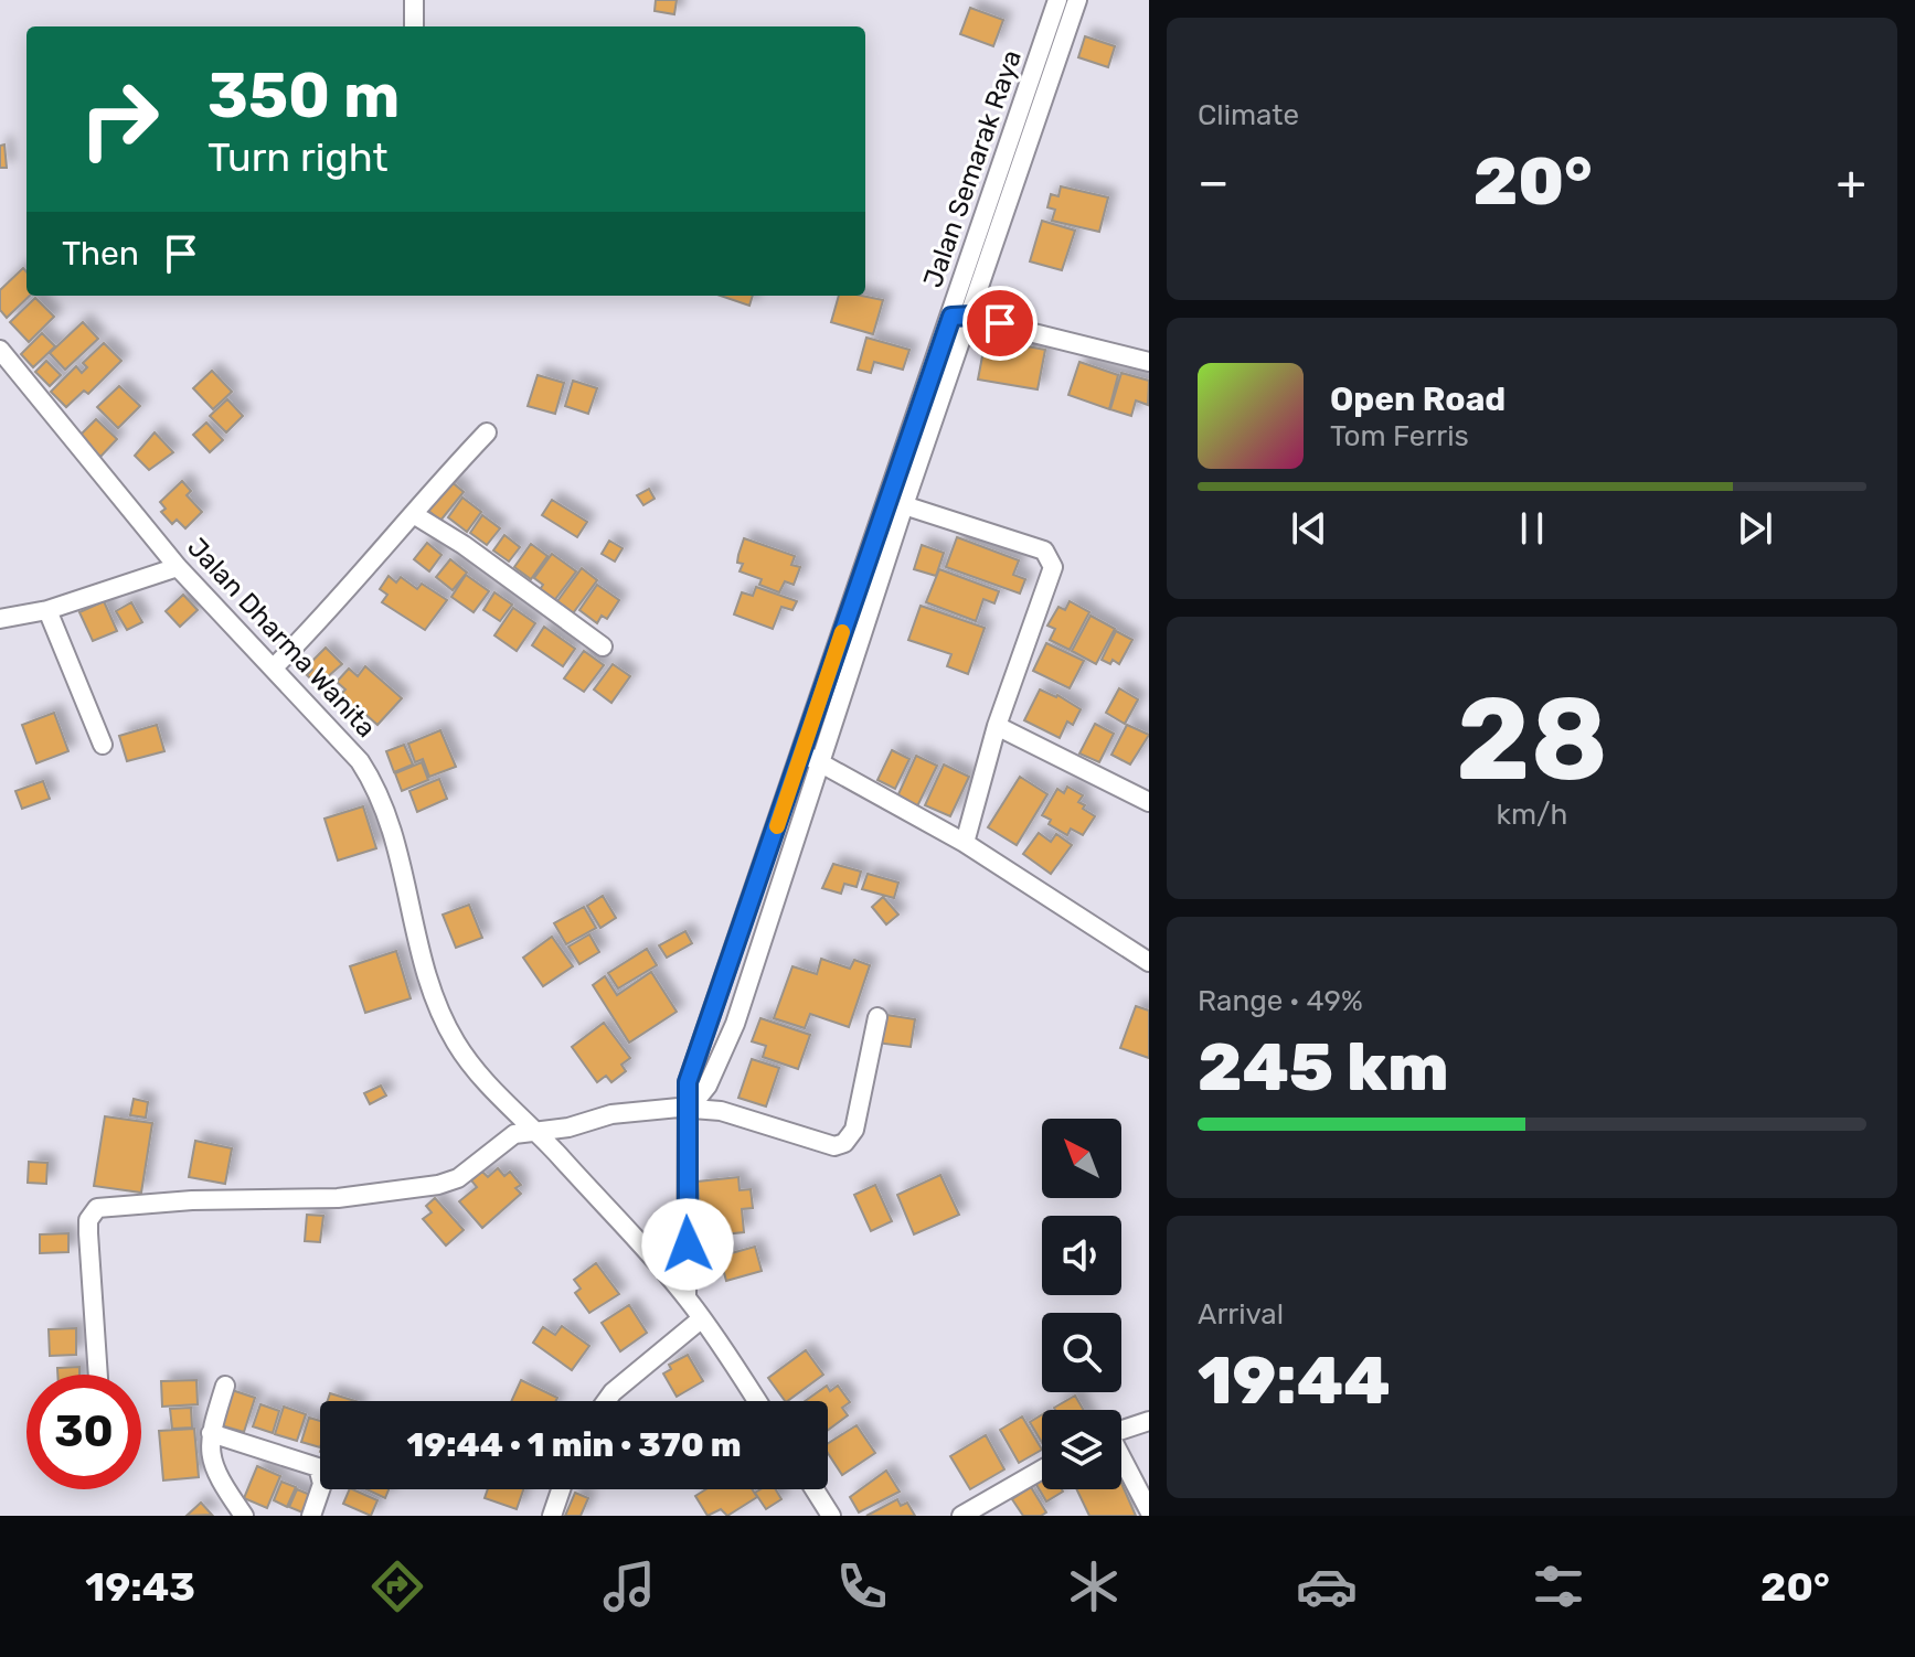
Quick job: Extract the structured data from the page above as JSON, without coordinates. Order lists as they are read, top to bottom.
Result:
{
  "streets": {
    "street": ["Jalan Semarak Raya", "Jalan Dharma Wanita"]
  },
  "crossings": [
    ["Jalan Semarak Raya", "Jalan Dharma Wanita"]
  ],
  "north": "top left",
  "page": {
    "tile": [
      "Climate",
      ["28", "km/h"],
      ["Range · 49%", "245 km"],
      ["Arrival", "19:44"]
    ],
    "turn": ["350 m", "Turn right"],
    "heat": ["−", "20°", "+"],
    "then": "Then",
    "song": ["Open Road", "Tom Ferris"],
    "limit": "30",
    "trip": "19:44 · 1 min · 370 m",
    "tabs": ["19:43", "20°"]
  }
}
